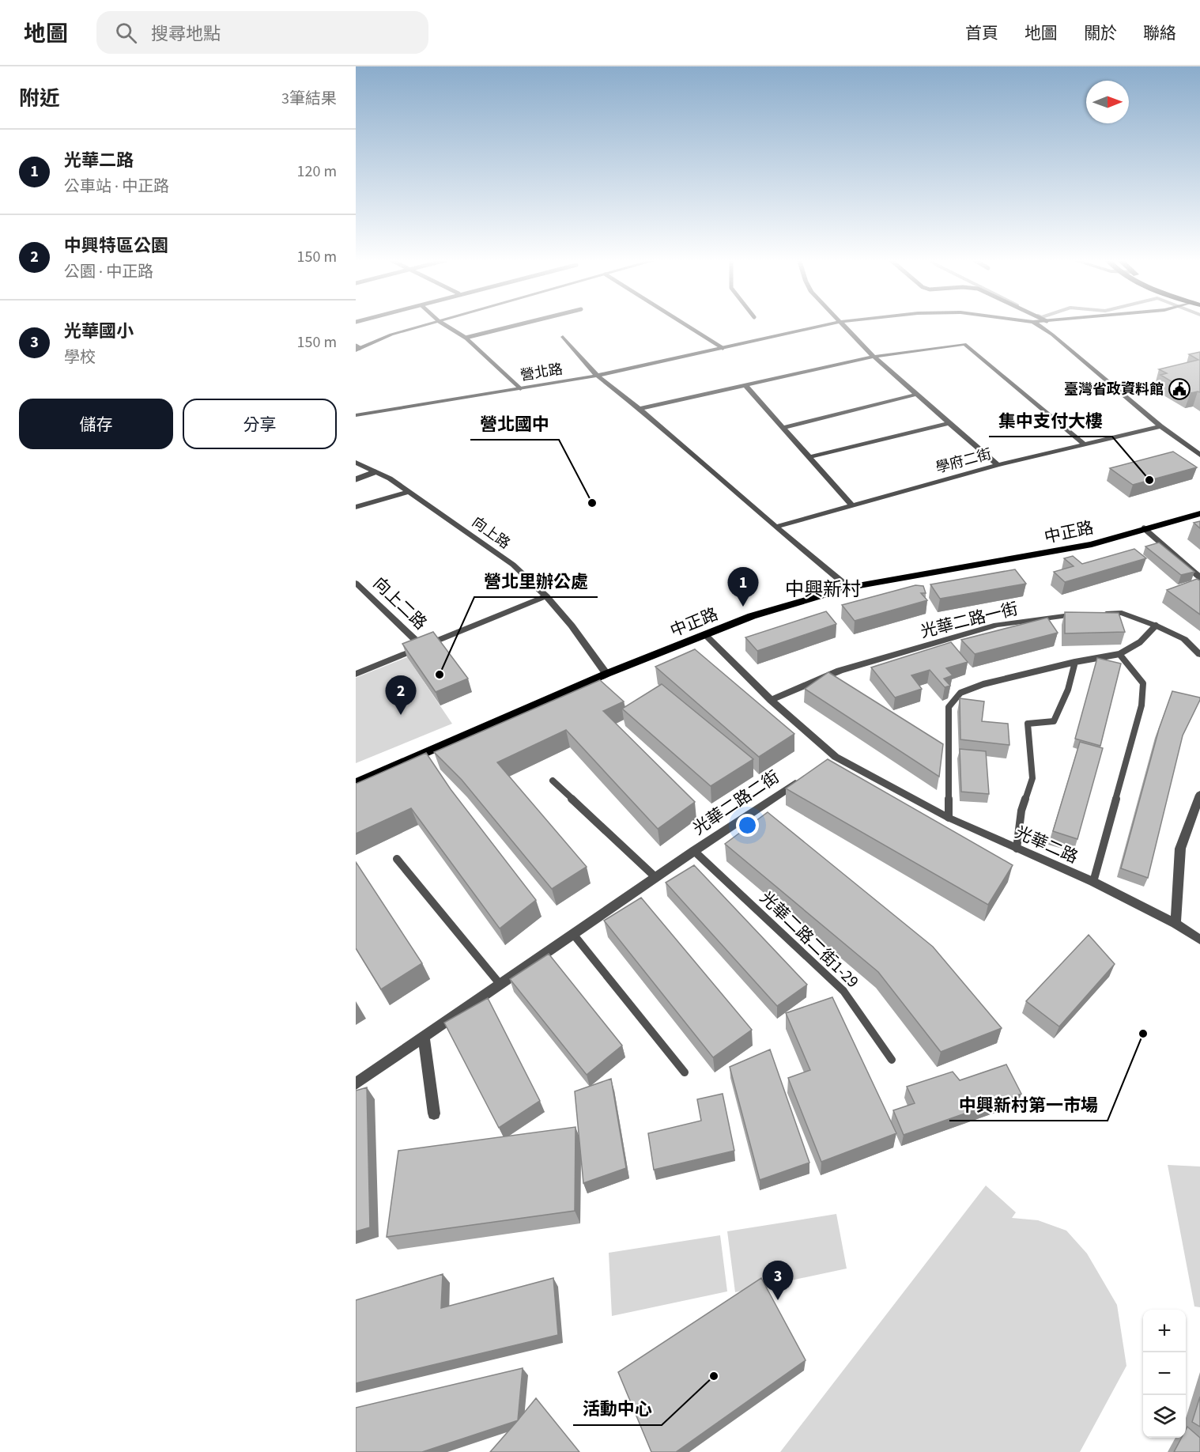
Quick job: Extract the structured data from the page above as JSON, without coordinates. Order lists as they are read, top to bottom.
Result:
{
  "streets": {
    "main road": ["中正路"],
    "street": [
      "營北路",
      "學府二街",
      "向上路",
      "向上二路",
      "光華二路一街",
      "光華二路二街",
      "光華二路"
    ],
    "lane": ["光華二路二街1-29"]
  },
  "crossings": [
    ["中正路", "向上路"],
    ["中正路", "光華二路"],
    ["光華二路一街", "光華二路"],
    ["光華二路二街", "光華二路二街1-29"]
  ],
  "districts": ["中興新村"],
  "places": {
    "public building": ["臺灣省政資料館"],
    "other": [
      "集中支付大樓",
      "營北國中",
      "營北里辦公處",
      "中興新村第一市場",
      "活動中心"
    ]
  },
  "north": "right",
  "page": {
    "header": "地圖",
    "search": "搜尋地點",
    "nav": [
      "首頁",
      "地圖",
      "關於",
      "聯絡"
    ],
    "heading": ["附近", "3筆結果"],
    "list": [
      {
        "mark": "1",
        "name": "光華二路",
        "note": "公車站 · 中正路",
        "value": "120 m"
      },
      {
        "mark": "2",
        "name": "中興特區公園",
        "note": "公園 · 中正路",
        "value": "150 m"
      },
      {
        "mark": "3",
        "name": "光華國小",
        "note": "學校",
        "value": "150 m"
      }
    ],
    "buttons": ["儲存", "分享"],
    "pins": ["1", "2", "3"],
    "map_buttons": ["+", "−"]
  }
}
